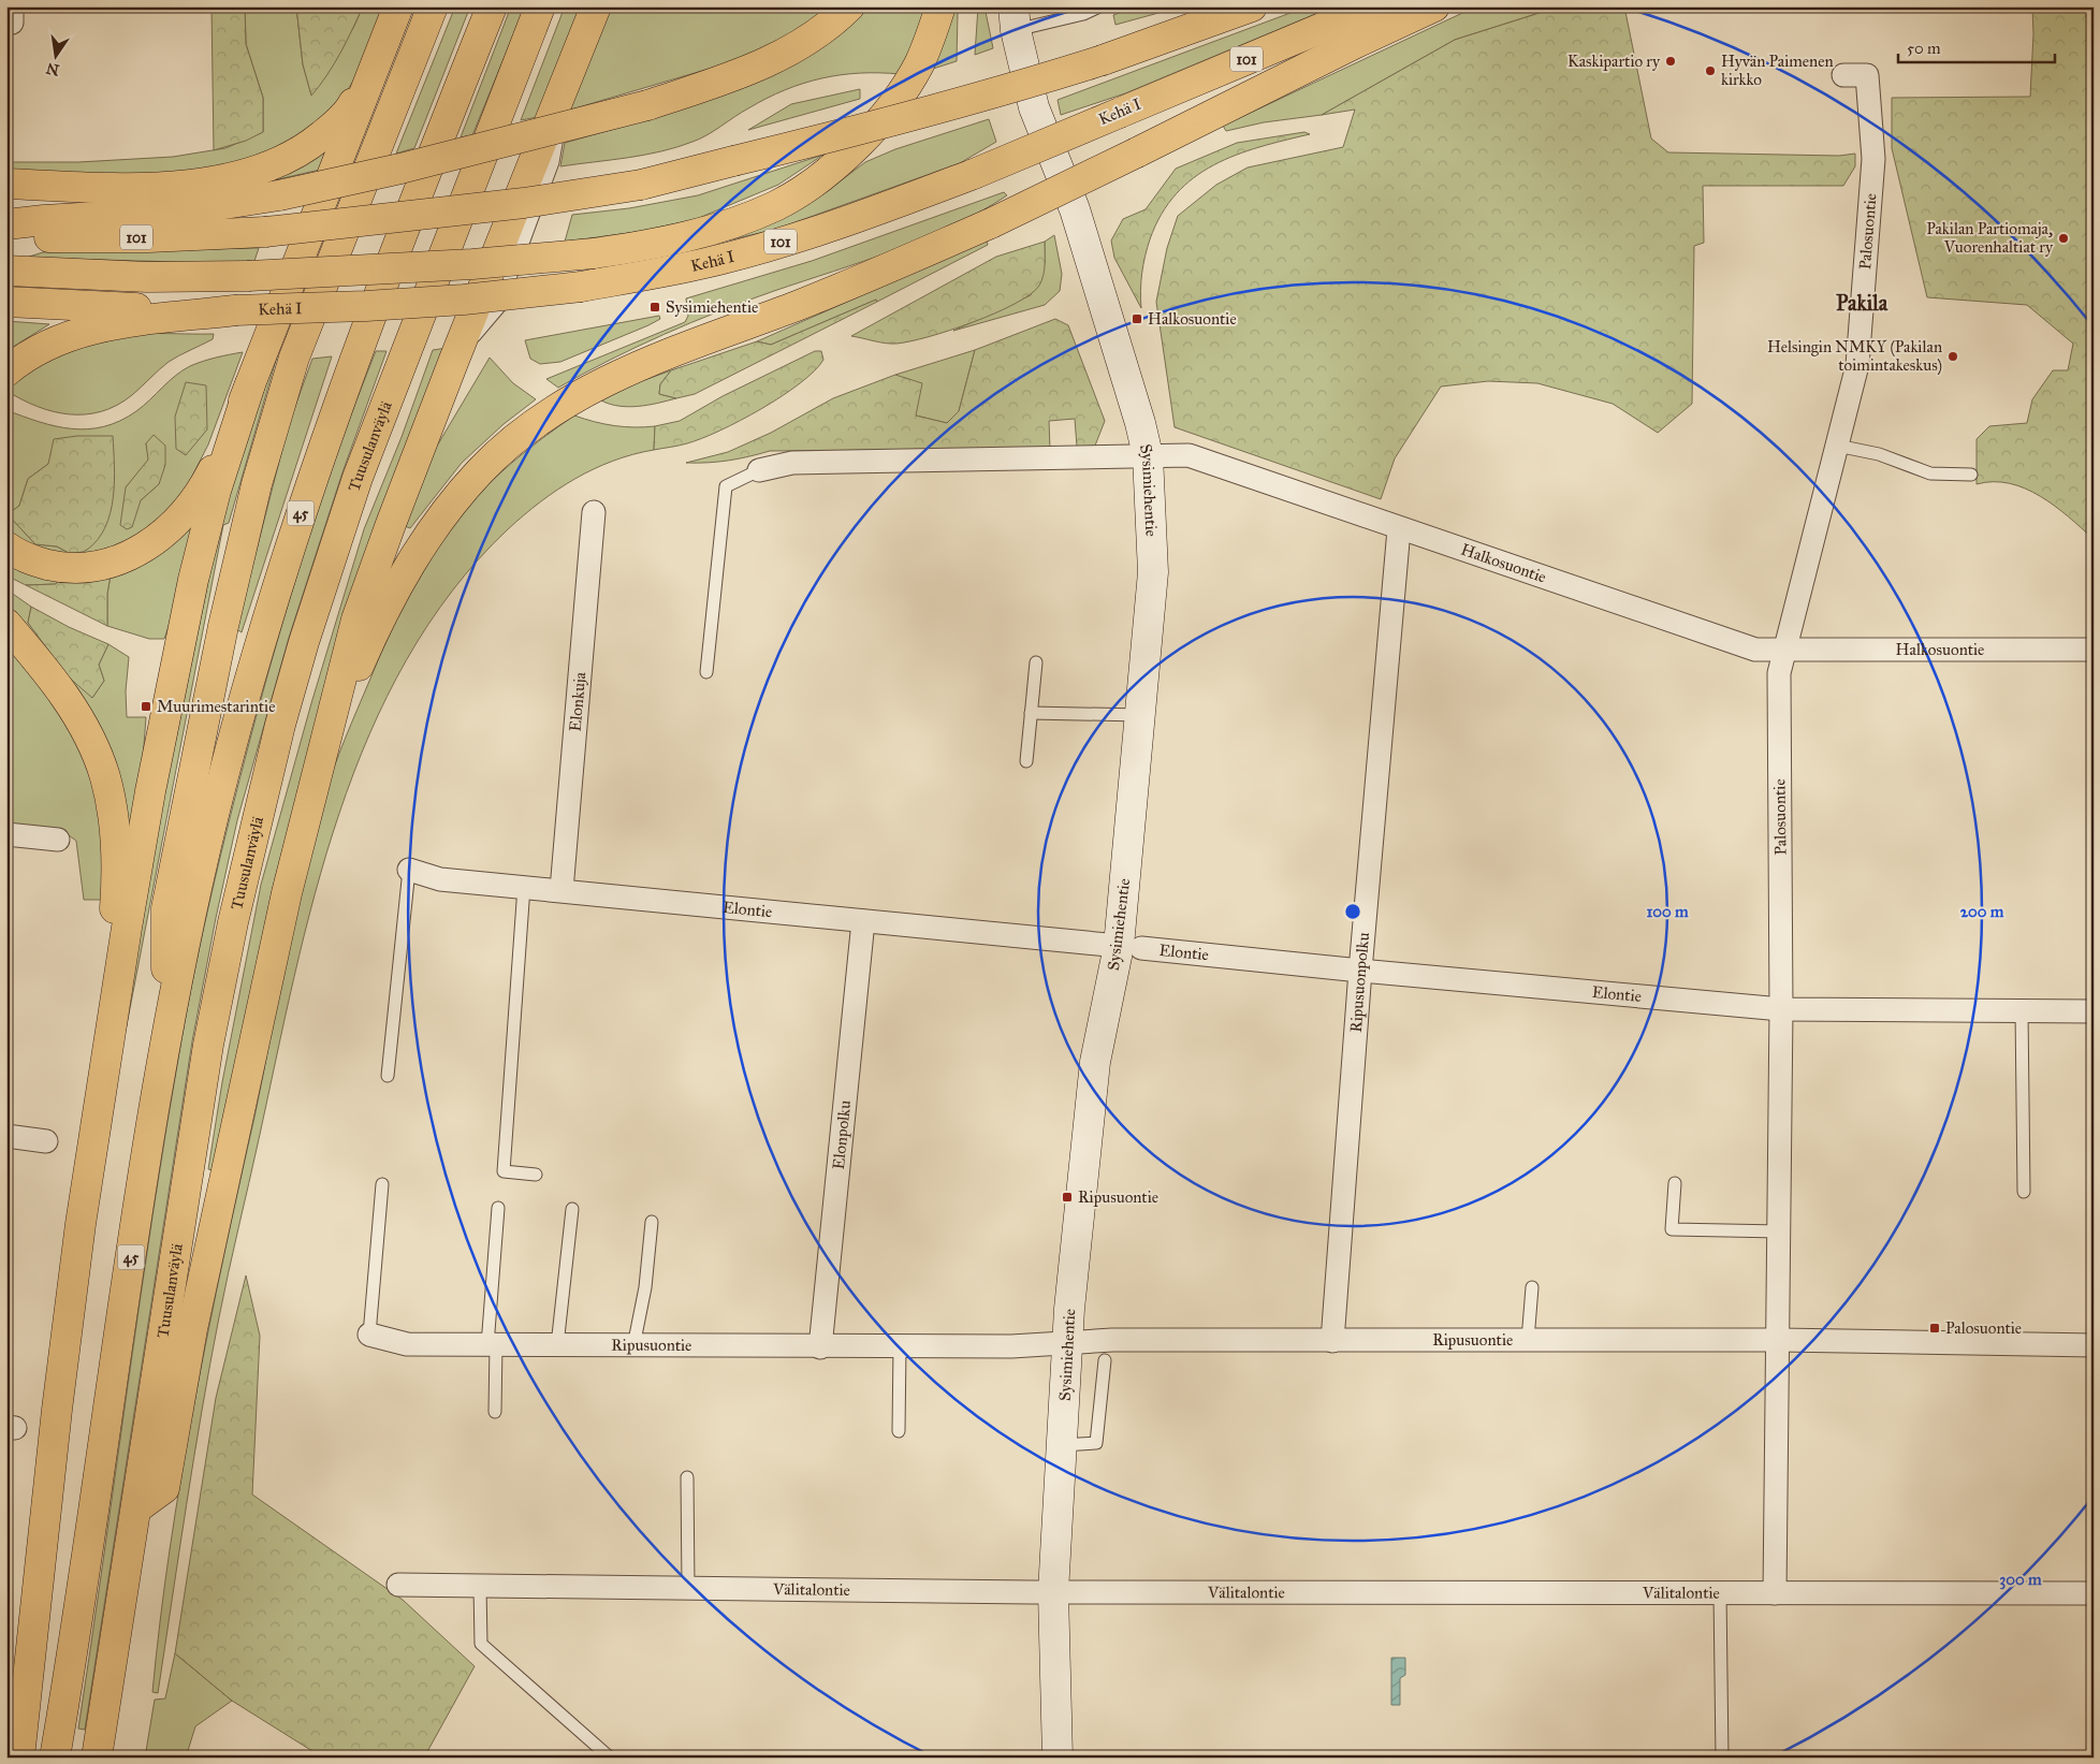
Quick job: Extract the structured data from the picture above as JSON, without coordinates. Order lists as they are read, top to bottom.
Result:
{
  "streets": {
    "highway": [
      "101",
      "Kehä I",
      "Tuusulanväylä",
      "45"
    ],
    "street": [
      "Palosuontie",
      "Sysimiehentie",
      "Halkosuontie",
      "Elonkuja",
      "Elontie",
      "Ripusuonpolku",
      "Elonpolku",
      "Ripusuontie",
      "Välitalontie"
    ]
  },
  "crossings": [
    ["Palosuontie", "Halkosuontie"],
    ["Palosuontie", "Elontie"],
    ["Palosuontie", "Ripusuontie"],
    ["Palosuontie", "Välitalontie"],
    ["Sysimiehentie", "Halkosuontie"],
    ["Sysimiehentie", "Elontie"],
    ["Sysimiehentie", "Ripusuontie"],
    ["Sysimiehentie", "Välitalontie"],
    ["Halkosuontie", "Ripusuonpolku"],
    ["Elonkuja", "Elontie"],
    ["Elontie", "Ripusuonpolku"],
    ["Elontie", "Elonpolku"],
    ["Ripusuonpolku", "Ripusuontie"],
    ["Elonpolku", "Ripusuontie"]
  ],
  "districts": ["Pakila"],
  "places": {
    "other": [
      "Kaskipartio ry",
      "Hyvän Paimenen kirkko",
      "Pakilan Partiomaja, Vuorenhaltiat ry",
      "Helsingin NMKY (Pakilan toimintakeskus)"
    ],
    "transit": [
      "Sysimiehentie",
      "Halkosuontie",
      "Muurimestarintie",
      "Ripusuontie",
      "Palosuontie"
    ]
  },
  "scale_bar": "50 m",
  "north": "bottom",
  "rings": ["100 m", "200 m", "300 m"]
}
